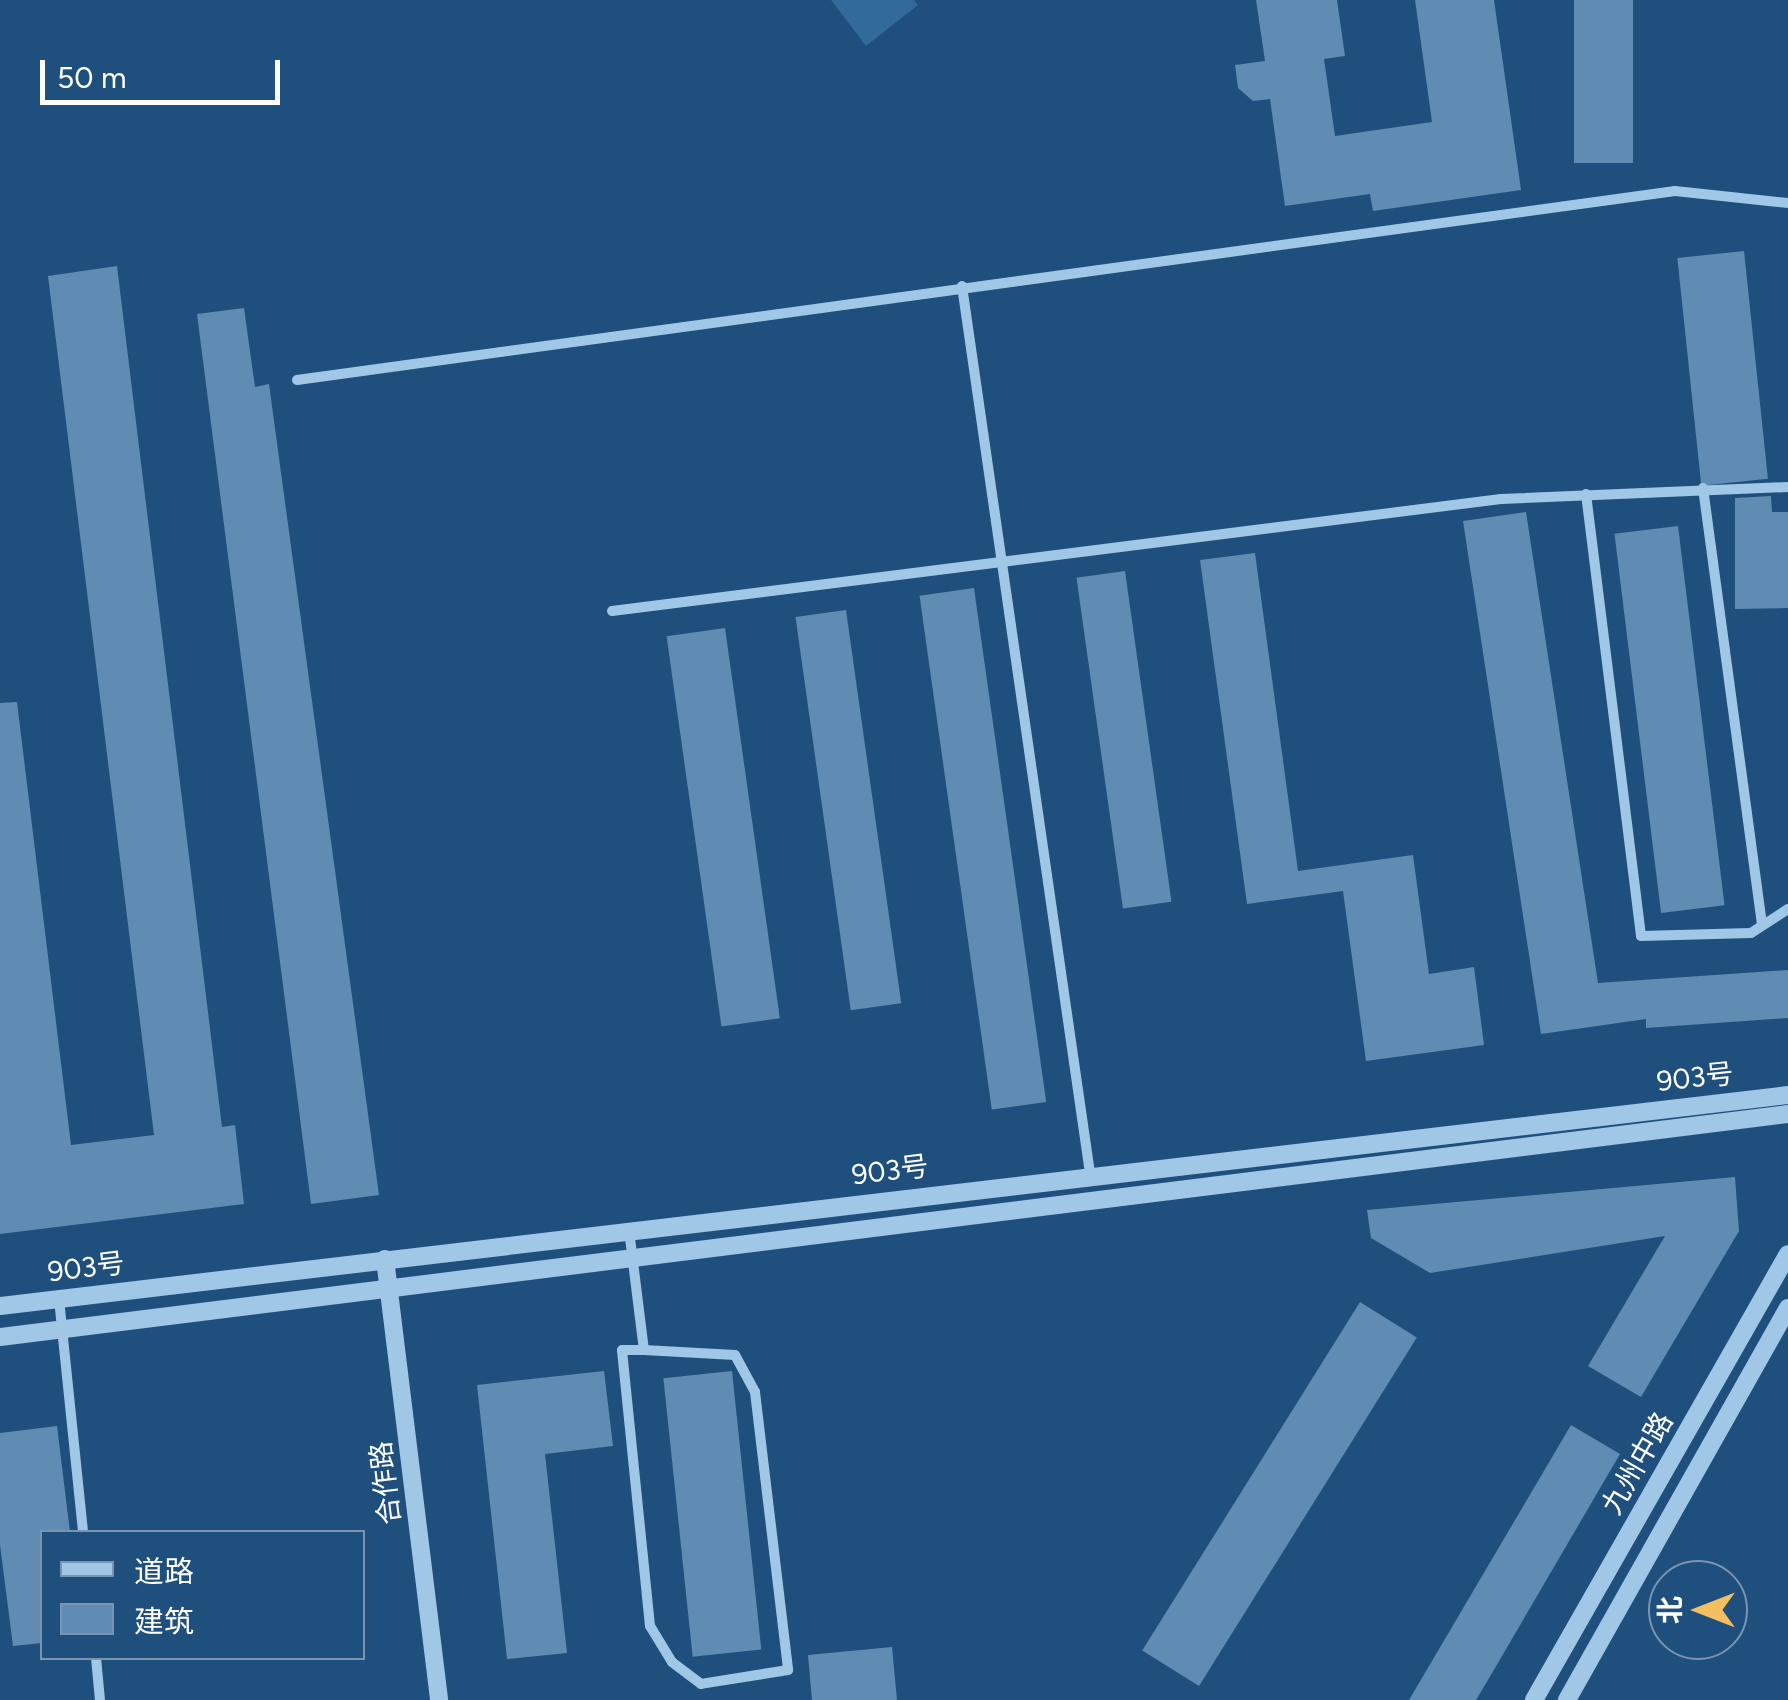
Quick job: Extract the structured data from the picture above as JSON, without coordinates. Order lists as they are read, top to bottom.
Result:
{
  "streets": {
    "street": ["903号", "九州中路", "合作路"]
  },
  "crossings": [
    ["903号", "合作路"]
  ],
  "legend": ["道路", "建筑"],
  "scale_bar": "50 m",
  "north": "left"
}
